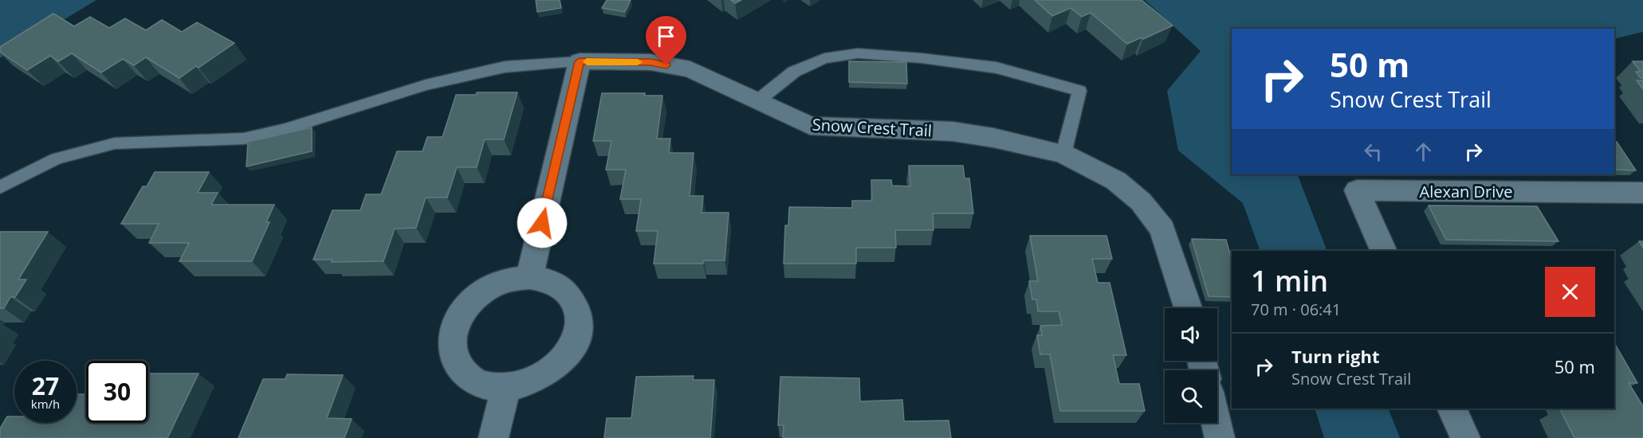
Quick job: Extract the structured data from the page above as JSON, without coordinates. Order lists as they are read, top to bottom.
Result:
{
  "streets": {
    "street": ["Snow Crest Trail", "Alexan Drive"]
  },
  "page": {
    "turn": ["50 m", "Snow Crest Trail"],
    "heading": ["1 min", "70 m · 06:41"],
    "list": [
      {
        "name": "Turn right",
        "note": "Snow Crest Trail",
        "value": "50 m"
      }
    ],
    "speed": "27 km/h",
    "limit": "30"
  }
}
